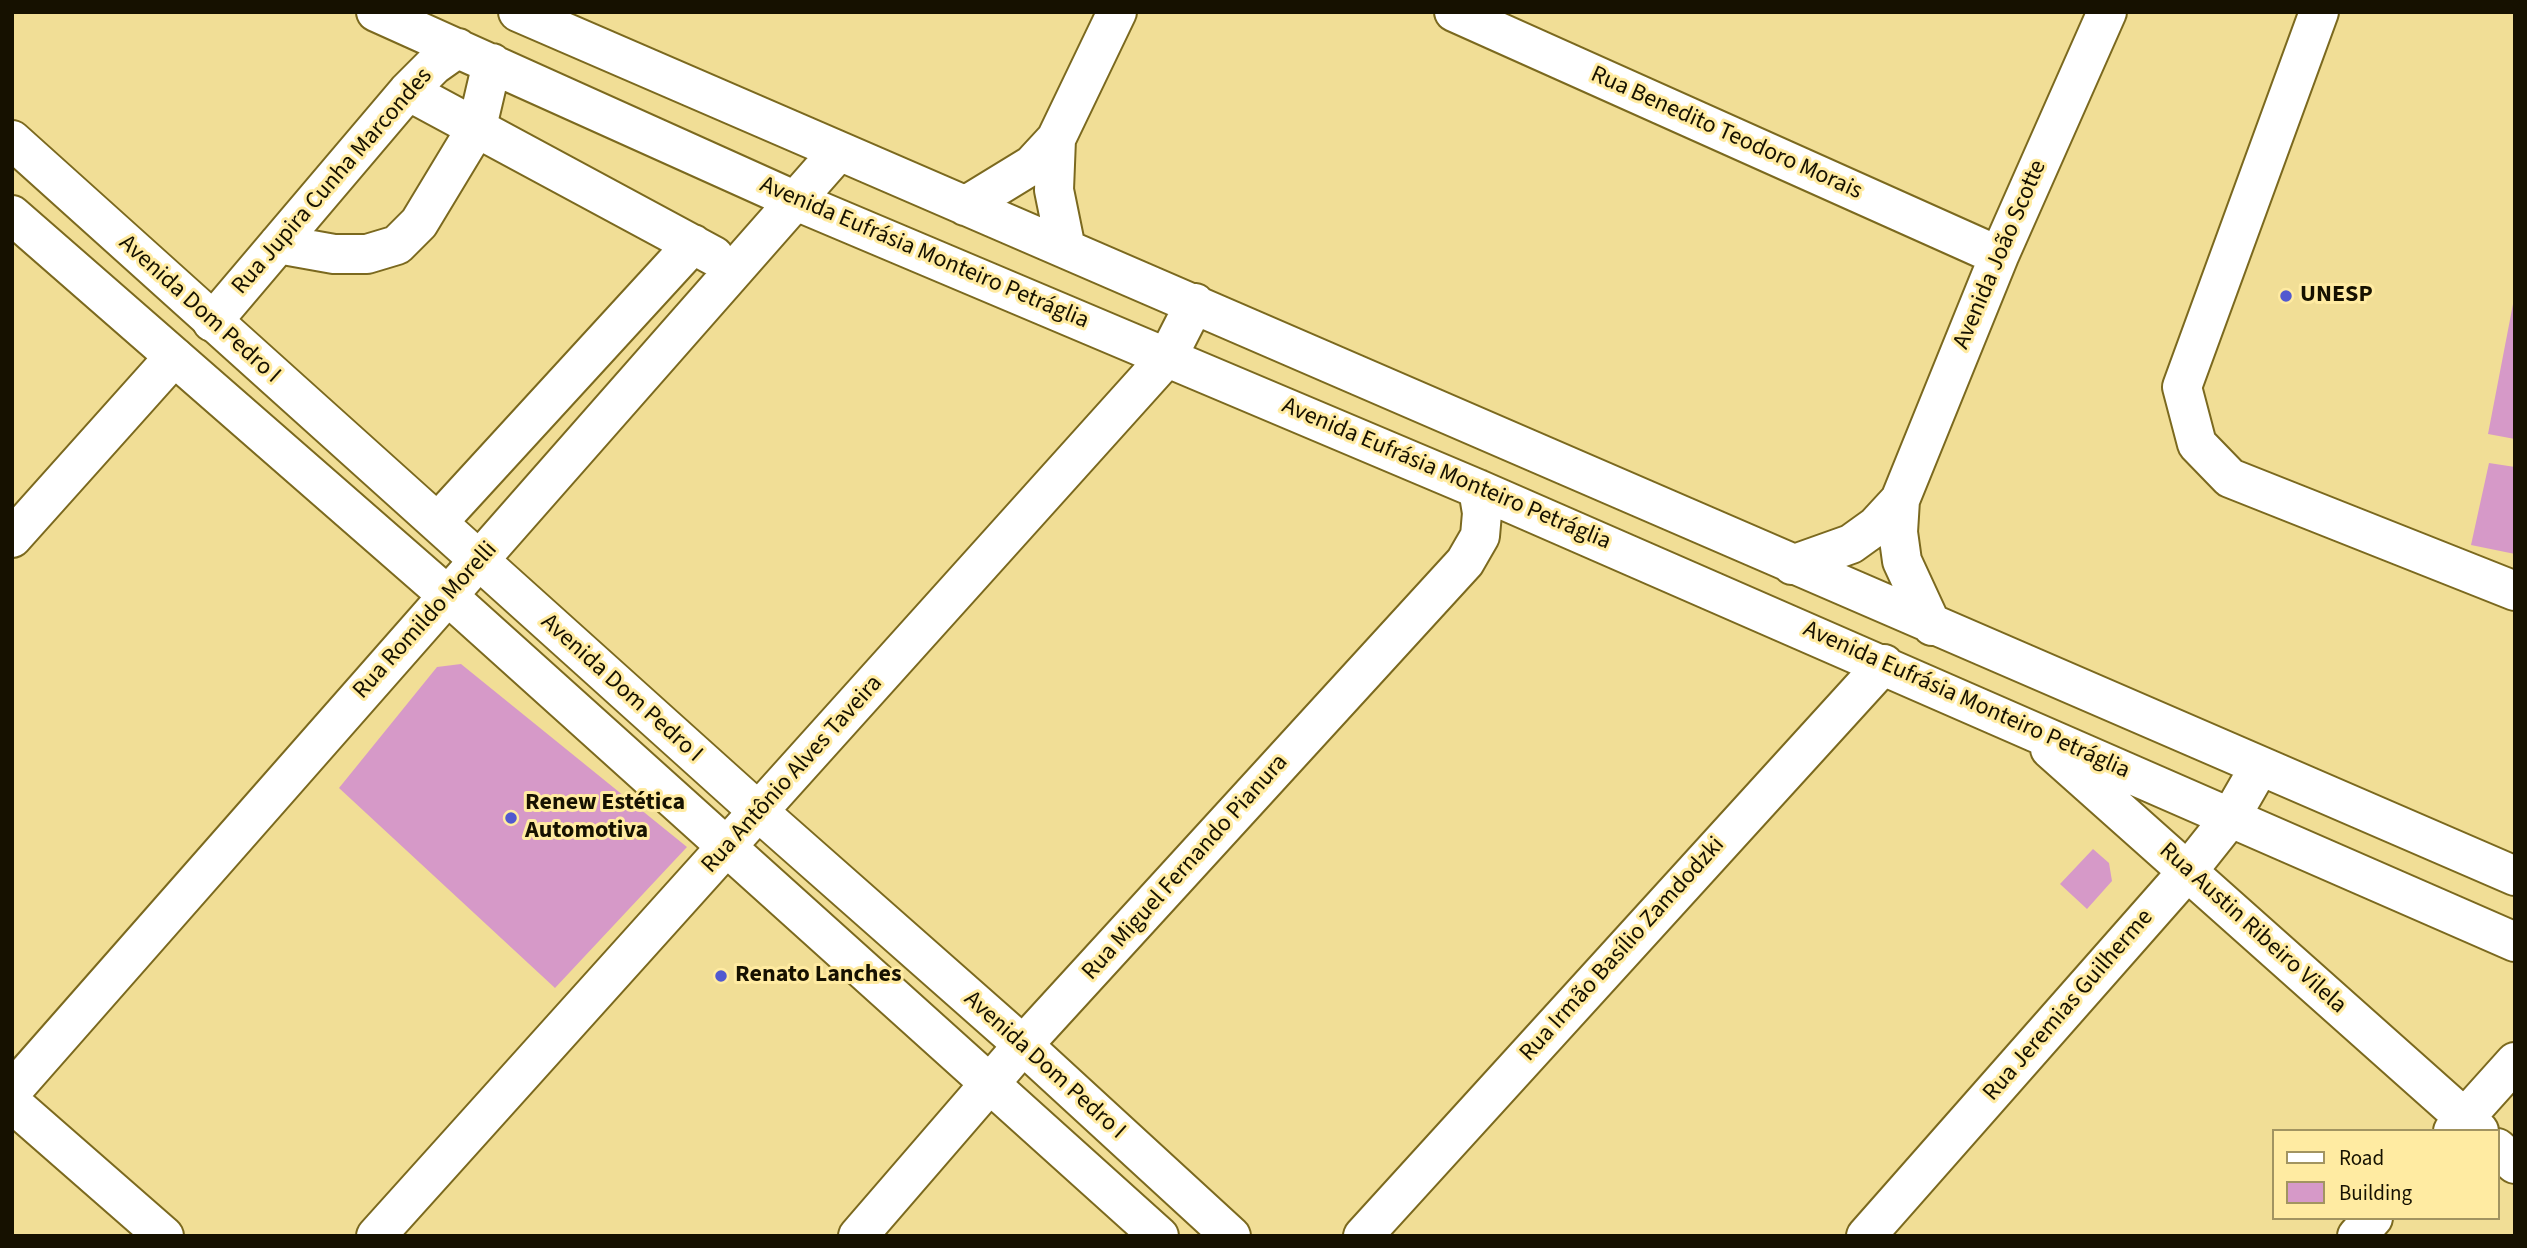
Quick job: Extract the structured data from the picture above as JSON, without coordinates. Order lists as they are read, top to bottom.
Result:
{
  "streets": {
    "street": [
      "Rua Benedito Teodoro Morais",
      "Rua Jupira Cunha Marcondes",
      "Avenida Eufrásia Monteiro Petráglia",
      "Avenida João Scotte",
      "Avenida Dom Pedro I",
      "Rua Romildo Morelli",
      "Rua Antônio Alves Taveira",
      "Rua Miguel Fernando Pianura",
      "Rua Austin Ribeiro Vilela",
      "Rua Irmão Basílio Zamdodzki",
      "Rua Jeremias Guilherme"
    ]
  },
  "crossings": [
    ["Rua Benedito Teodoro Morais", "Avenida João Scotte"],
    ["Rua Jupira Cunha Marcondes", "Avenida Eufrásia Monteiro Petráglia"],
    ["Rua Jupira Cunha Marcondes", "Avenida Dom Pedro I"],
    ["Avenida Eufrásia Monteiro Petráglia", "Rua Romildo Morelli"],
    ["Avenida Eufrásia Monteiro Petráglia", "Rua Antônio Alves Taveira"],
    ["Avenida Eufrásia Monteiro Petráglia", "Rua Miguel Fernando Pianura"],
    ["Avenida Eufrásia Monteiro Petráglia", "Rua Austin Ribeiro Vilela"],
    ["Avenida Eufrásia Monteiro Petráglia", "Rua Irmão Basílio Zamdodzki"],
    ["Avenida Eufrásia Monteiro Petráglia", "Rua Jeremias Guilherme"],
    ["Avenida Dom Pedro I", "Rua Romildo Morelli"],
    ["Avenida Dom Pedro I", "Rua Antônio Alves Taveira"],
    ["Avenida Dom Pedro I", "Rua Miguel Fernando Pianura"],
    ["Rua Austin Ribeiro Vilela", "Rua Jeremias Guilherme"]
  ],
  "places": ["UNESP", "Renew Estética Automotiva", "Renato Lanches"],
  "legend": ["Road", "Building"]
}
